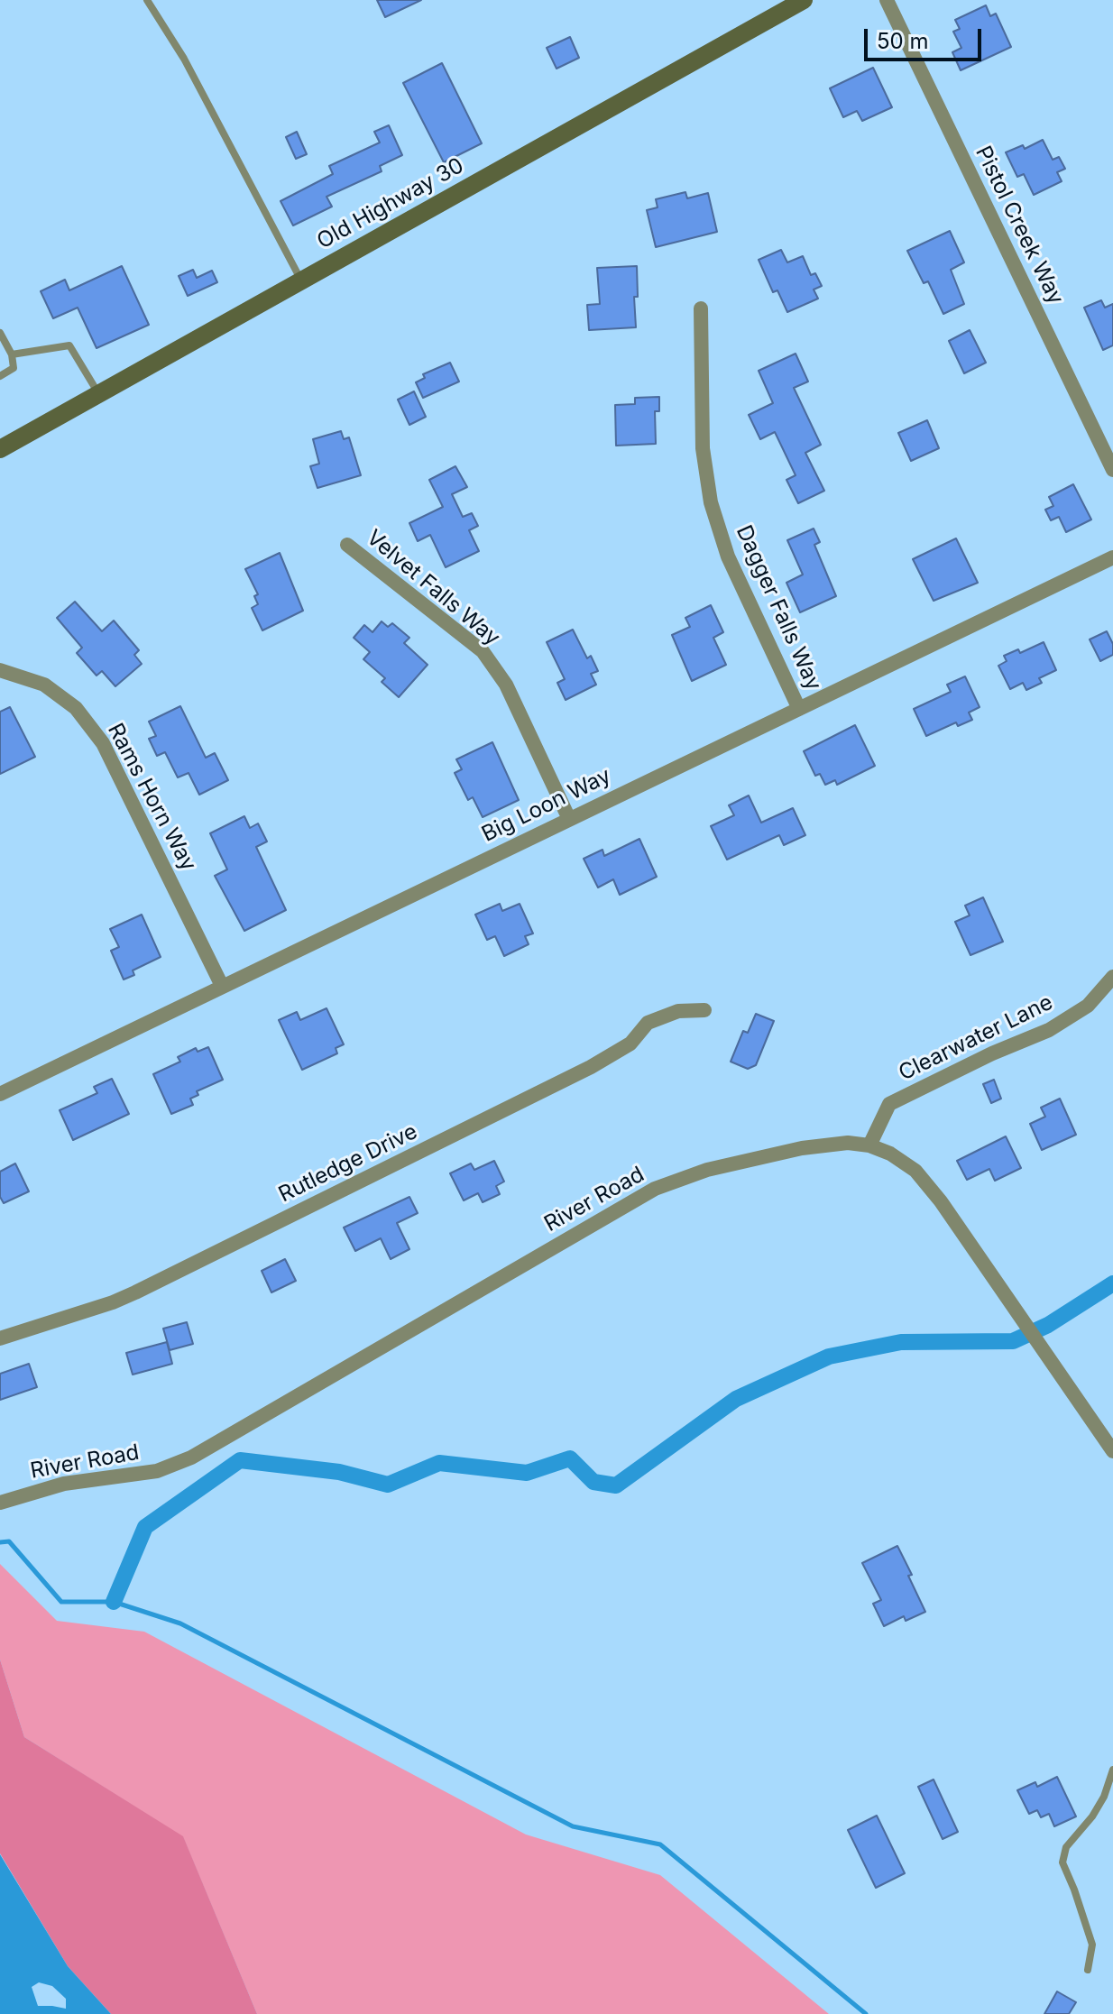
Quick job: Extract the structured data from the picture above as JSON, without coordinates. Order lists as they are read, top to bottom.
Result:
{
  "streets": {
    "street": [
      "Old Highway 30",
      "Pistol Creek Way",
      "Velvet Falls Way",
      "Dagger Falls Way",
      "Rams Horn Way",
      "Big Loon Way",
      "Clearwater Lane",
      "Rutledge Drive",
      "River Road"
    ]
  },
  "crossings": [
    ["Velvet Falls Way", "Big Loon Way"],
    ["Dagger Falls Way", "Big Loon Way"],
    ["Rams Horn Way", "Big Loon Way"],
    ["Clearwater Lane", "River Road"]
  ],
  "scale_bar": "50 m"
}
